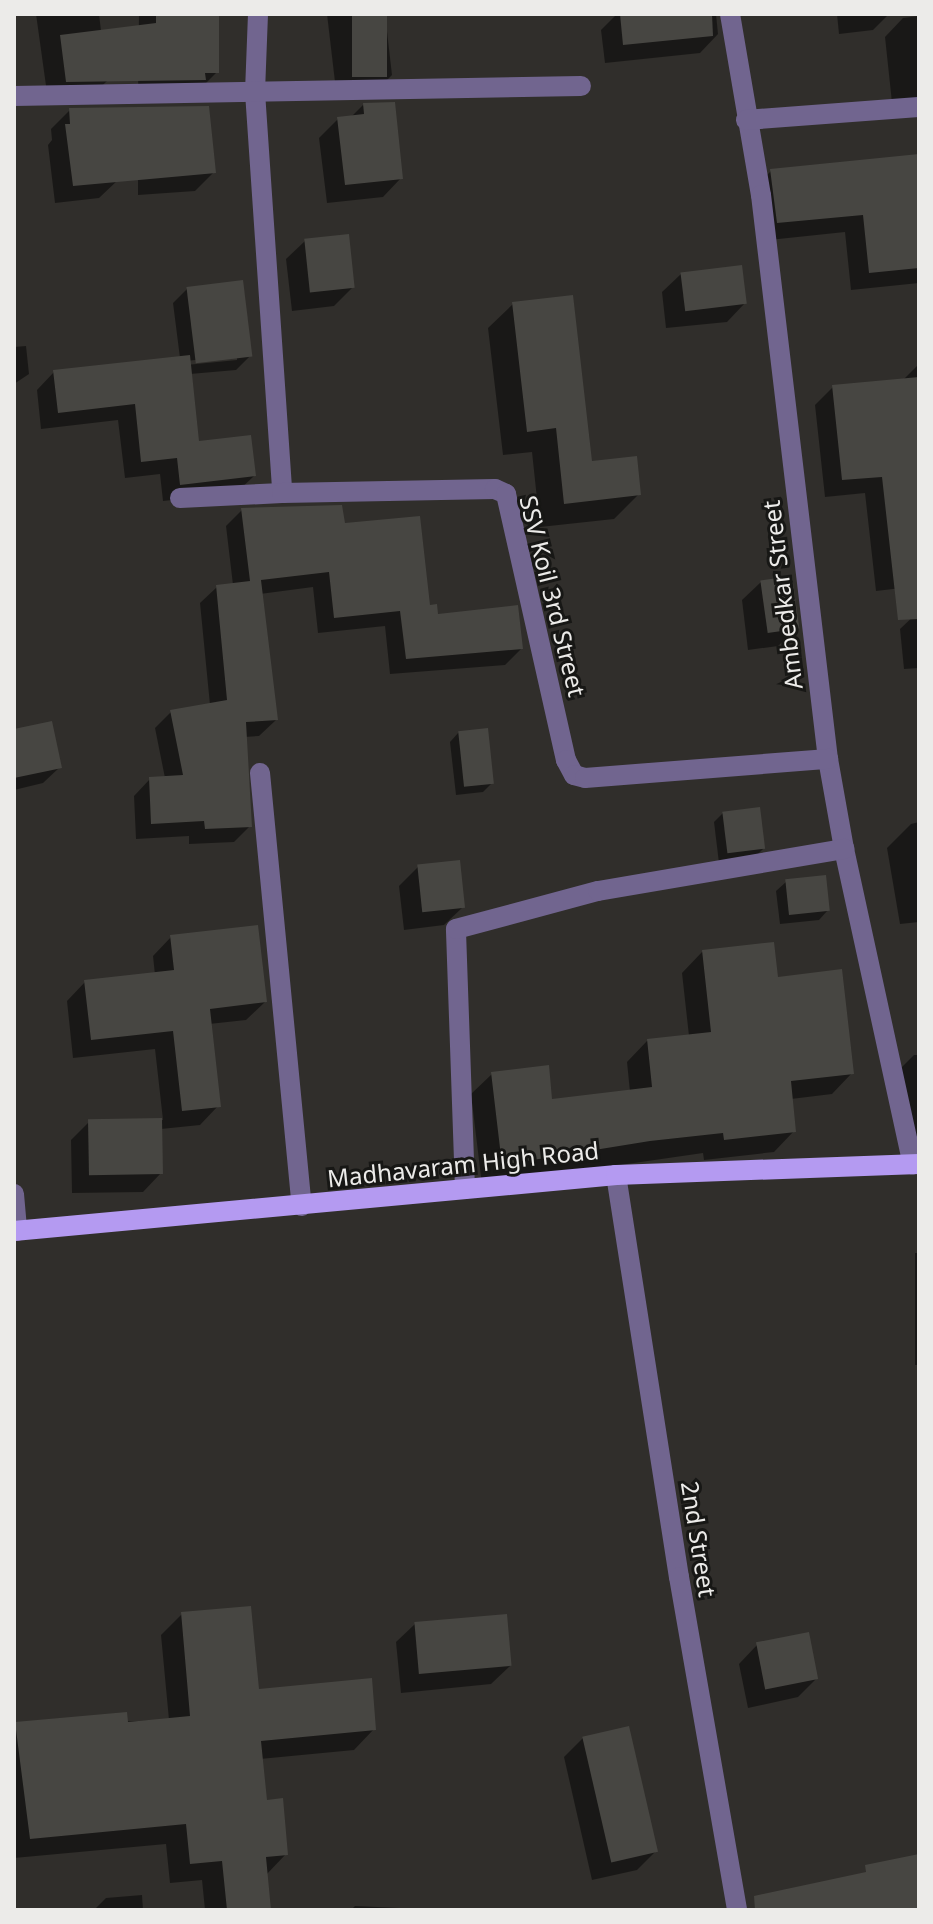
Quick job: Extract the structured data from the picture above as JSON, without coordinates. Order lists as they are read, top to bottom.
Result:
{
  "streets": {
    "main road": ["Madhavaram High Road"],
    "street": ["Ambedkar Street", "SSV Koil 3rd Street", "2nd Street"]
  },
  "crossings": [
    ["Ambedkar Street", "SSV Koil 3rd Street"],
    ["Ambedkar Street", "Madhavaram High Road"],
    ["Madhavaram High Road", "2nd Street"]
  ]
}
